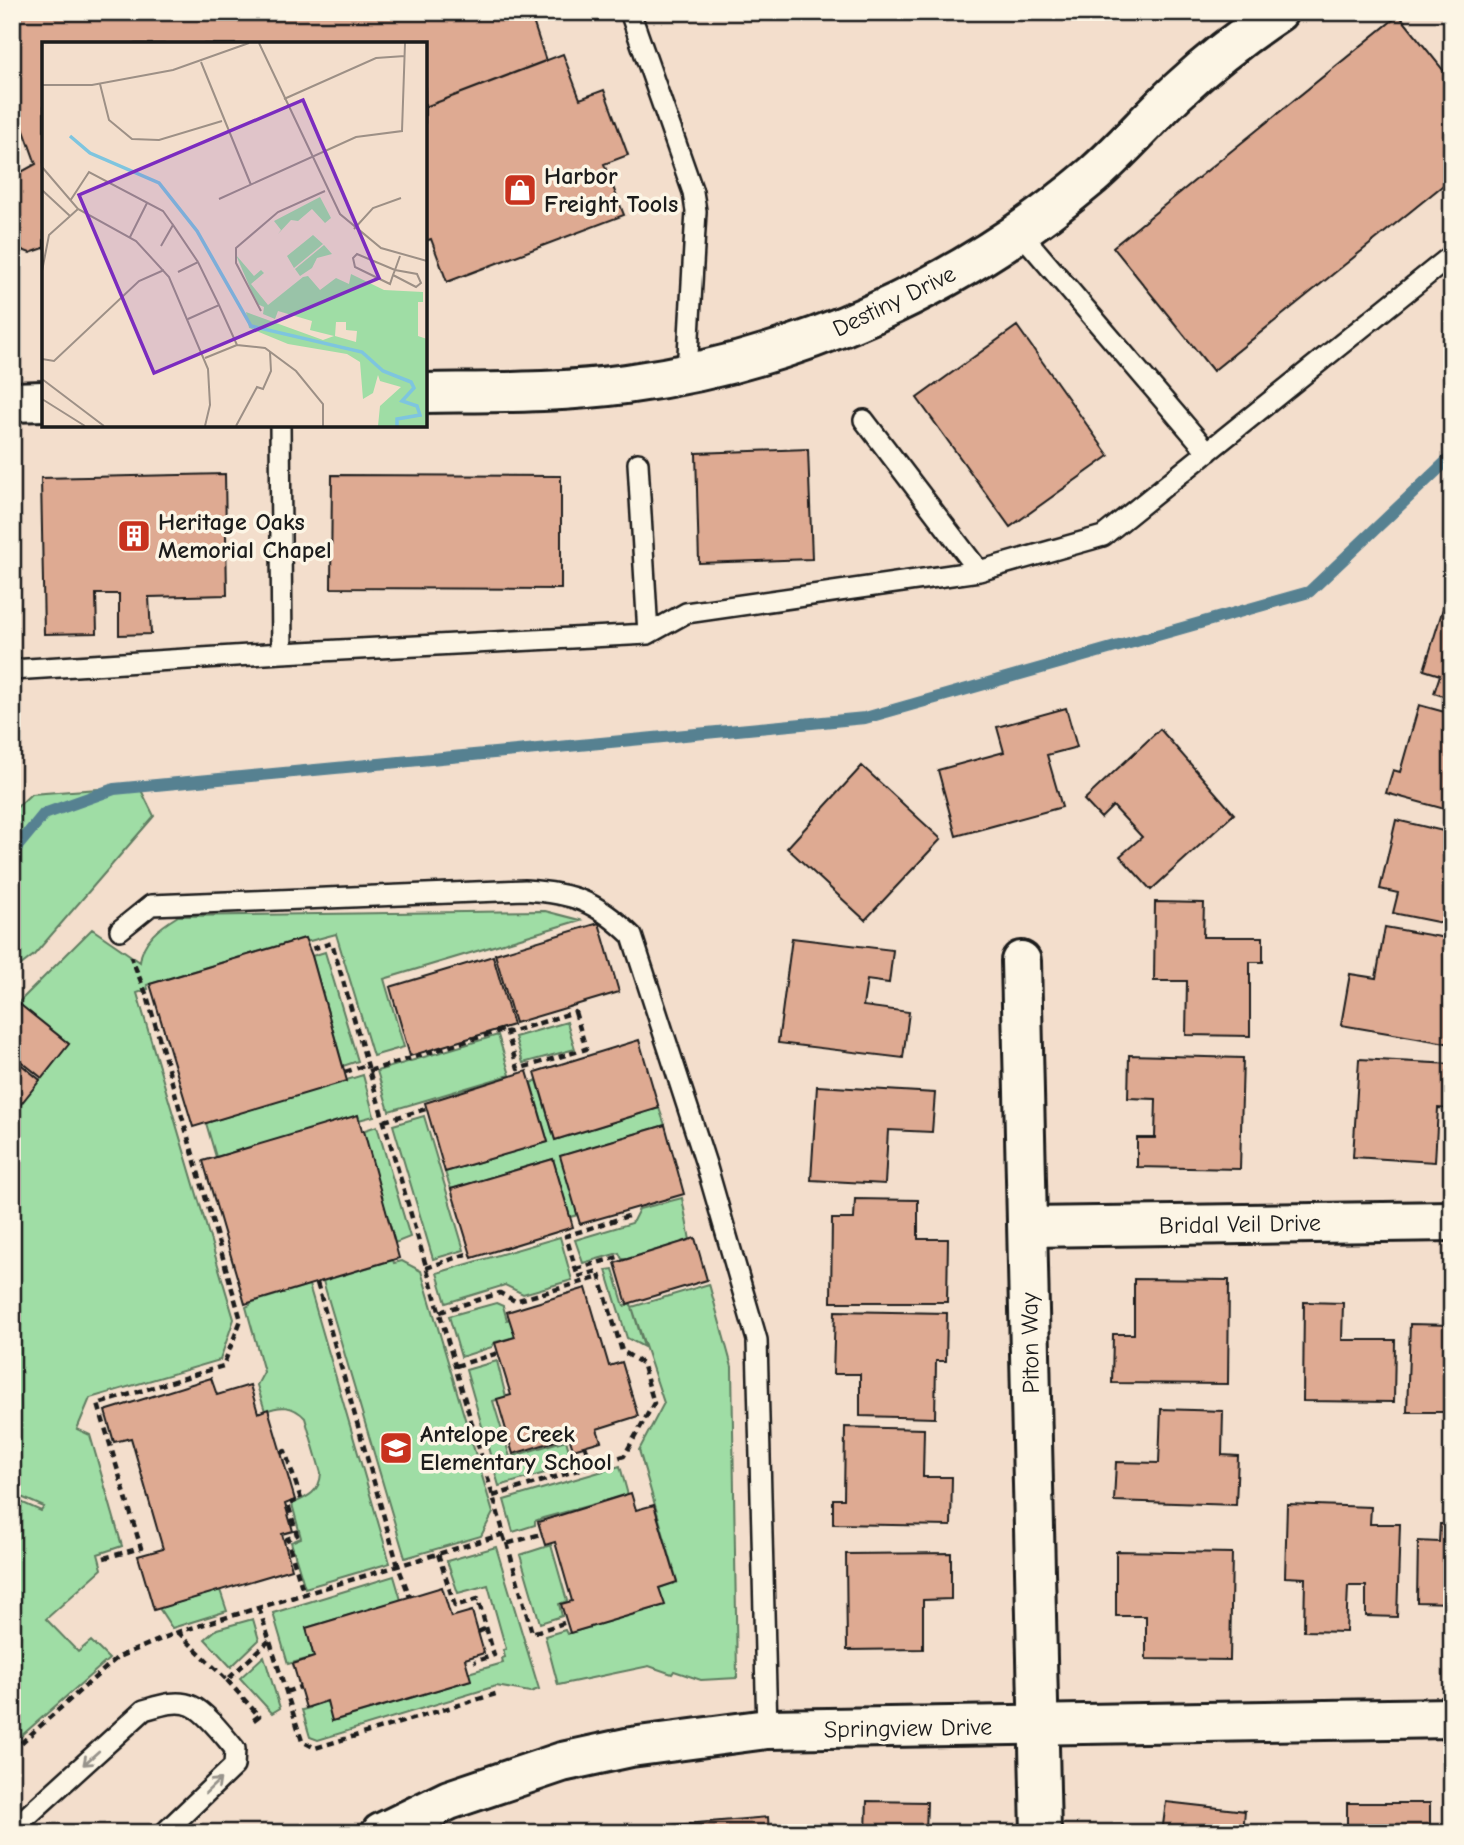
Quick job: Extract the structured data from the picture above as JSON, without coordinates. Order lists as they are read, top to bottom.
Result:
{
  "streets": {
    "street": [
      "Destiny Drive",
      "Bridal Veil Drive",
      "Piton Way",
      "Springview Drive"
    ]
  },
  "crossings": [
    ["Bridal Veil Drive", "Piton Way"],
    ["Piton Way", "Springview Drive"]
  ],
  "places": {
    "shop": ["Harbor Freight Tools"],
    "building": ["Heritage Oaks Memorial Chapel"],
    "school or university": ["Antelope Creek Elementary School"]
  }
}
